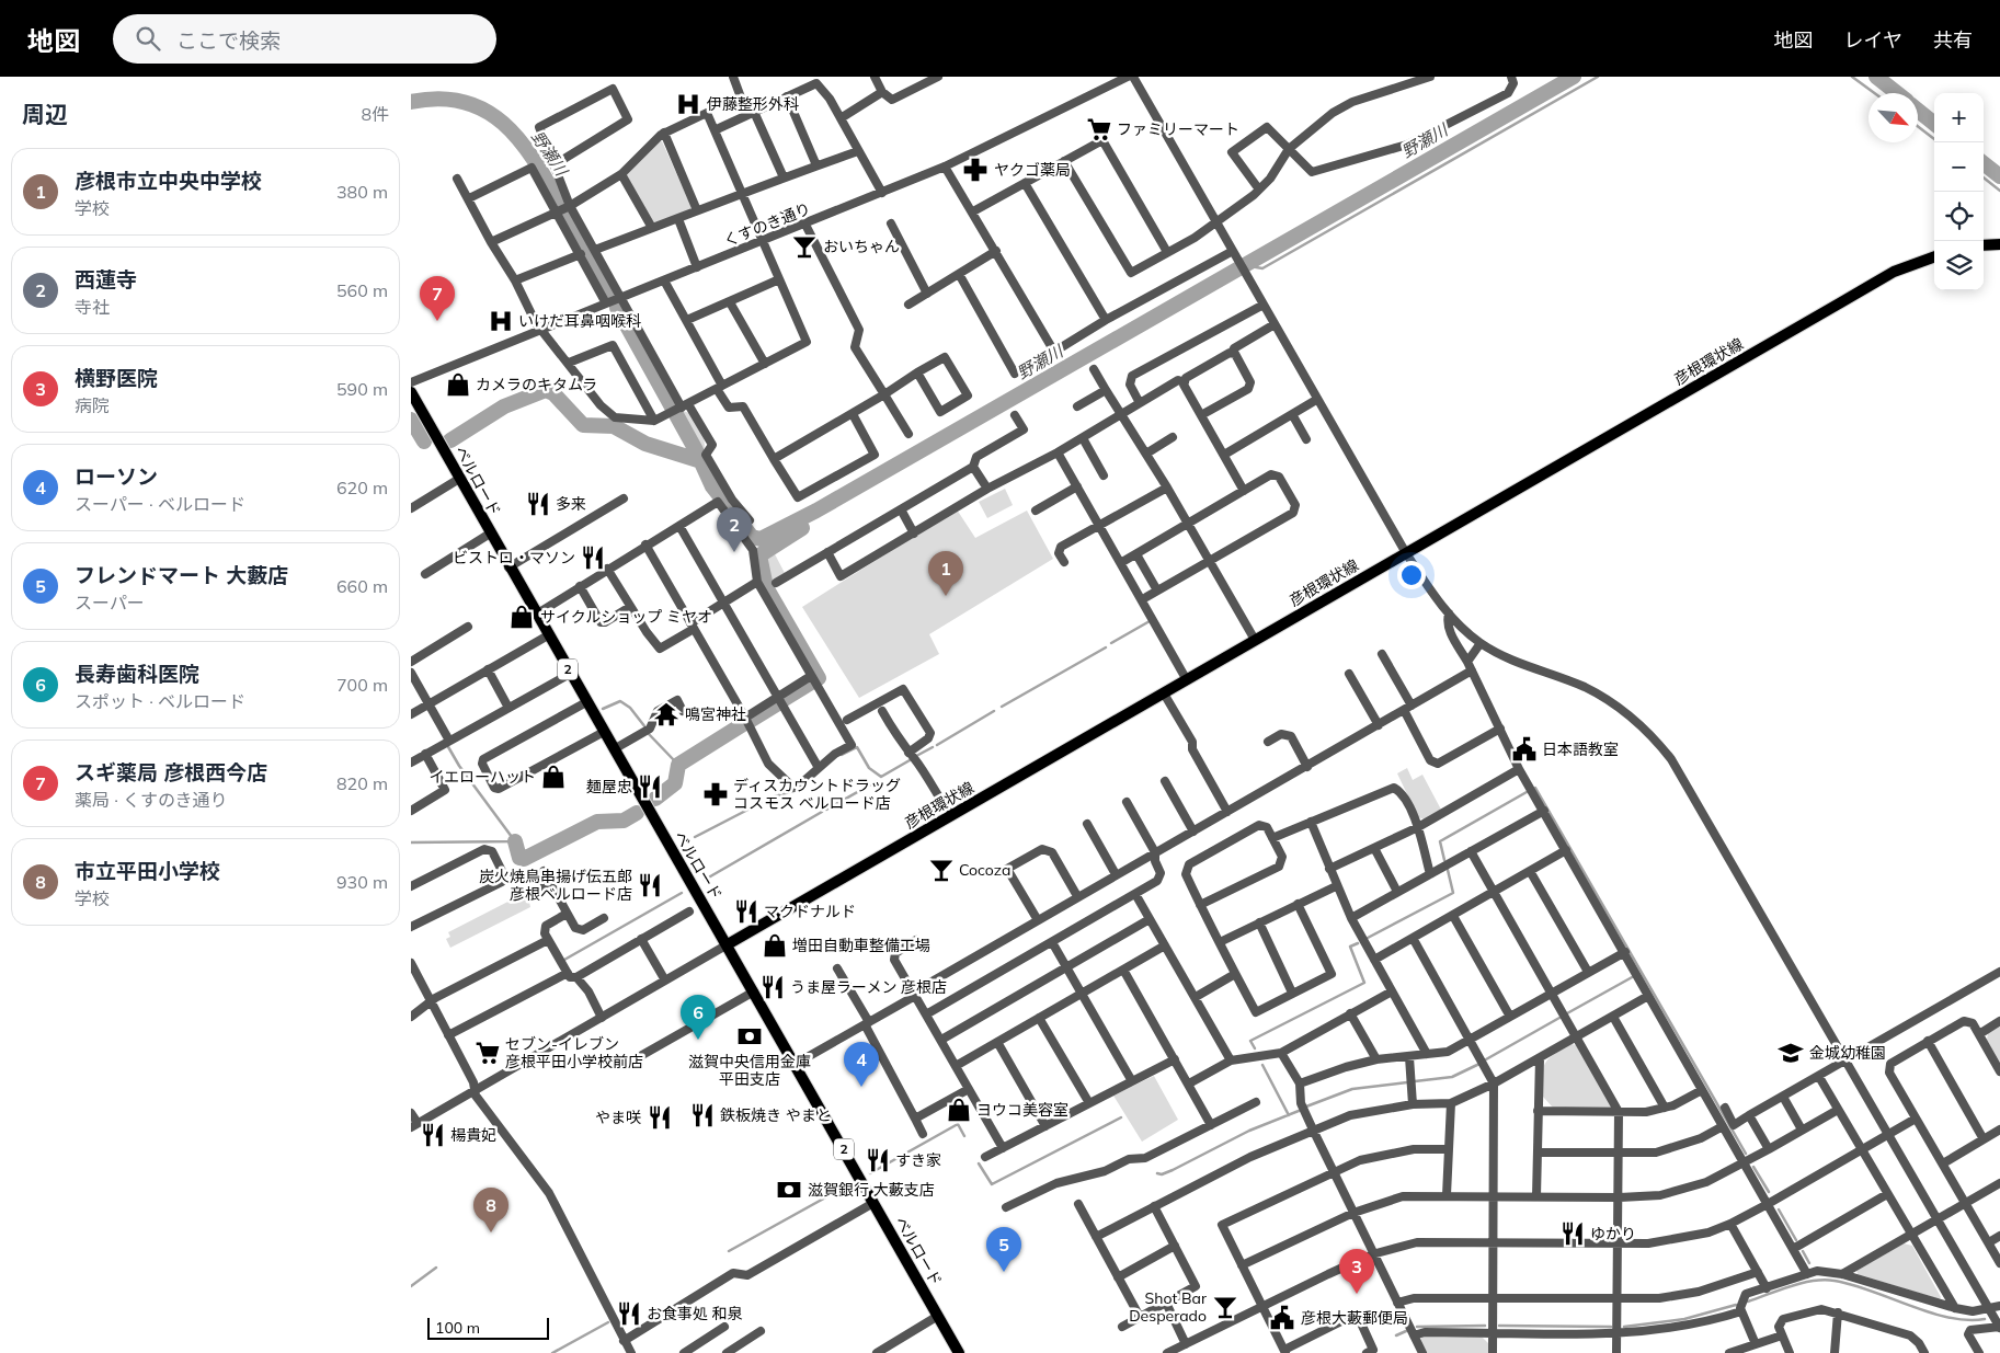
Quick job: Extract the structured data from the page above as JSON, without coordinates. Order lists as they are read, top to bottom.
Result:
{
  "streets": {
    "main road": ["彦根環状線", "ベルロード", "2"],
    "street": ["くすのき通り"]
  },
  "crossings": [
    ["彦根環状線", "ベルロード"]
  ],
  "water": ["野瀬川"],
  "places": {
    "hospital": ["伊藤整形外科", "いけだ耳鼻咽喉科"],
    "supermarket": ["ファミリーマート", "セブン-イレブン 彦根平田小学校前店"],
    "pharmacy": ["ヤクゴ薬局", "ディスカウントドラッグ コスモス ベルロード店"],
    "bar": ["おいちゃん", "Cocoza", "Shot Bar Desperado"],
    "shop": [
      "カメラのキタムラ",
      "サイクルショップ ミヤオ",
      "イエローハット",
      "増田自動車整備工場",
      "ヨウコ美容室"
    ],
    "restaurant": [
      "多来",
      "ビストロ・マソン",
      "麺屋忠",
      "炭火焼鳥串揚げ伝五郎 彦根ベルロード店",
      "マクドナルド",
      "うま屋ラーメン 彦根店",
      "鉄板焼き やまと",
      "やま咲",
      "楊貴妃",
      "すき家",
      "ゆかり",
      "お食事処 和泉"
    ],
    "temple": ["鳴宮神社"],
    "public building": ["日本語教室", "彦根大藪郵便局"],
    "bank": ["滋賀中央信用金庫 平田支店", "滋賀銀行 大藪支店"],
    "school or university": ["金城幼稚園"]
  },
  "scale_bar": "100 m",
  "north": "bottom right",
  "page": {
    "header": "地図",
    "search": "ここで検索",
    "nav": ["地図", "レイヤ", "共有"],
    "heading": ["周辺", "8件"],
    "map_buttons": ["+", "−"],
    "list": [
      {
        "mark": "1",
        "name": "彦根市立中央中学校",
        "note": "学校",
        "value": "380 m"
      },
      {
        "mark": "2",
        "name": "西蓮寺",
        "note": "寺社",
        "value": "560 m"
      },
      {
        "mark": "3",
        "name": "横野医院",
        "note": "病院",
        "value": "590 m"
      },
      {
        "mark": "4",
        "name": "ローソン",
        "note": "スーパー · ベルロード",
        "value": "620 m"
      },
      {
        "mark": "5",
        "name": "フレンドマート 大藪店",
        "note": "スーパー",
        "value": "660 m"
      },
      {
        "mark": "6",
        "name": "長寿歯科医院",
        "note": "スポット · ベルロード",
        "value": "700 m"
      },
      {
        "mark": "7",
        "name": "スギ薬局 彦根西今店",
        "note": "薬局 · くすのき通り",
        "value": "820 m"
      },
      {
        "mark": "8",
        "name": "市立平田小学校",
        "note": "学校",
        "value": "930 m"
      }
    ],
    "pins": [
      "7",
      "2",
      "1",
      "6",
      "4",
      "8",
      "5",
      "3"
    ],
    "scale": "100 m"
  }
}
